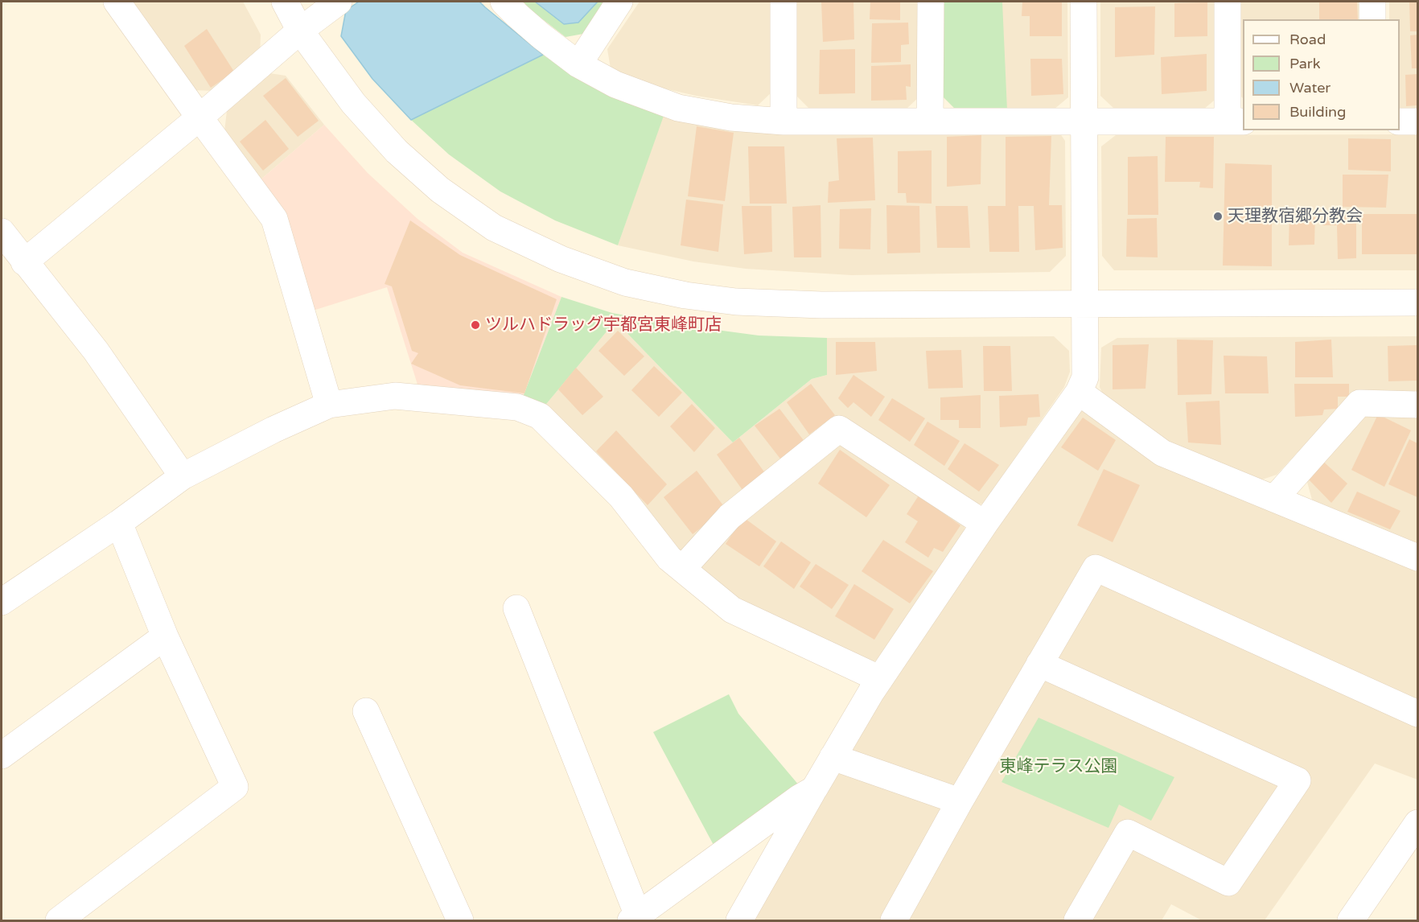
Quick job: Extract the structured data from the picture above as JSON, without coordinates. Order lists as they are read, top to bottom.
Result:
{
  "parks": ["東峰テラス公園"],
  "places": ["天理教宿郷分教会", "ツルハドラッグ宇都宮東峰町店"],
  "legend": [
    "Road",
    "Park",
    "Water",
    "Building"
  ]
}
